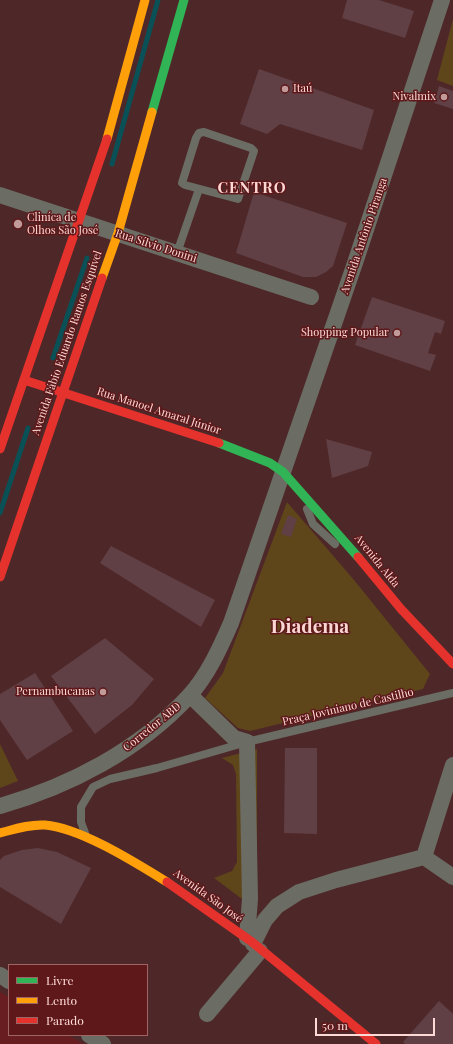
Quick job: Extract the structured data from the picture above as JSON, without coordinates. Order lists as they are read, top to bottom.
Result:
{
  "streets": {
    "main road": [
      "Avenida Fábio Eduardo Ramos Esquível",
      "Rua Manoel Amaral Júnior",
      "Avenida Alda",
      "Avenida São José"
    ],
    "street": ["Avenida Antônio Piranga", "Rua Sílvio Donini", "Corredor ABD"],
    "lane": ["Praça Joviniano de Castilho"]
  },
  "crossings": [
    ["Avenida Antônio Piranga", "Rua Manoel Amaral Júnior"],
    ["Avenida Antônio Piranga", "Avenida Alda"],
    ["Avenida Antônio Piranga", "Corredor ABD"],
    ["Rua Sílvio Donini", "Avenida Fábio Eduardo Ramos Esquível"],
    ["Avenida Fábio Eduardo Ramos Esquível", "Rua Manoel Amaral Júnior"],
    ["Rua Manoel Amaral Júnior", "Avenida Alda"],
    ["Rua Manoel Amaral Júnior", "Corredor ABD"],
    ["Avenida Alda", "Corredor ABD"],
    ["Praça Joviniano de Castilho", "Avenida São José"]
  ],
  "districts": ["CENTRO", "Diadema"],
  "places": [
    "Itaú",
    "Nivalmix",
    "Cliníca de Olhos São José",
    "Shopping Popular",
    "Pernambucanas"
  ],
  "legend": ["Livre", "Lento", "Parado"],
  "scale_bar": "50 m"
}
